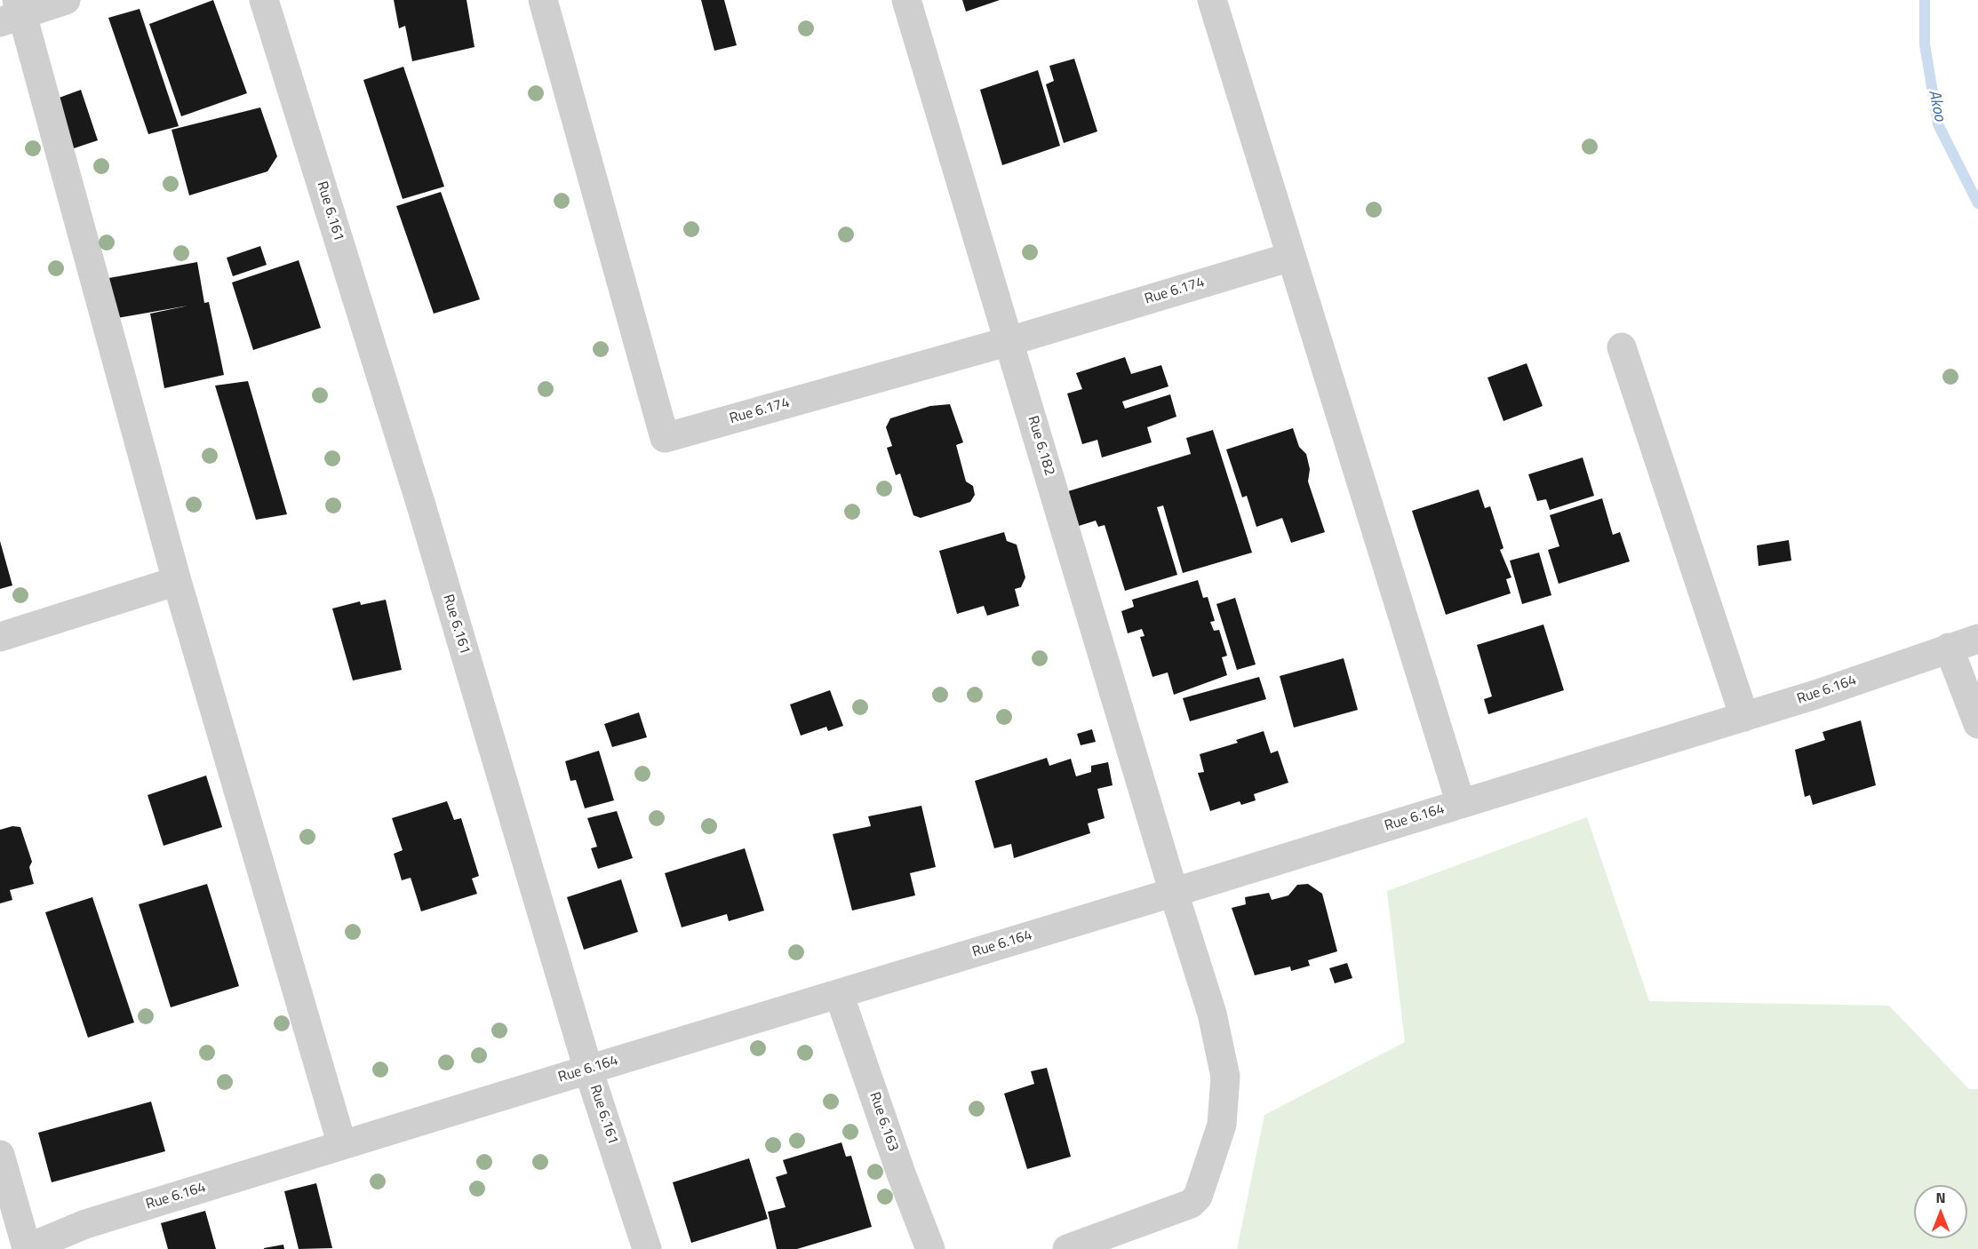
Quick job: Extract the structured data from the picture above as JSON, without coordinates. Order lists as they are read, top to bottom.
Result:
{
  "streets": {
    "street": [
      "Rue 6.161",
      "Rue 6.174",
      "Rue 6.182",
      "Rue 6.164",
      "Rue 6.163"
    ]
  },
  "crossings": [
    ["Rue 6.161", "Rue 6.164"],
    ["Rue 6.174", "Rue 6.182"],
    ["Rue 6.182", "Rue 6.164"],
    ["Rue 6.164", "Rue 6.163"]
  ],
  "water": ["Akoo"],
  "north": "top"
}
